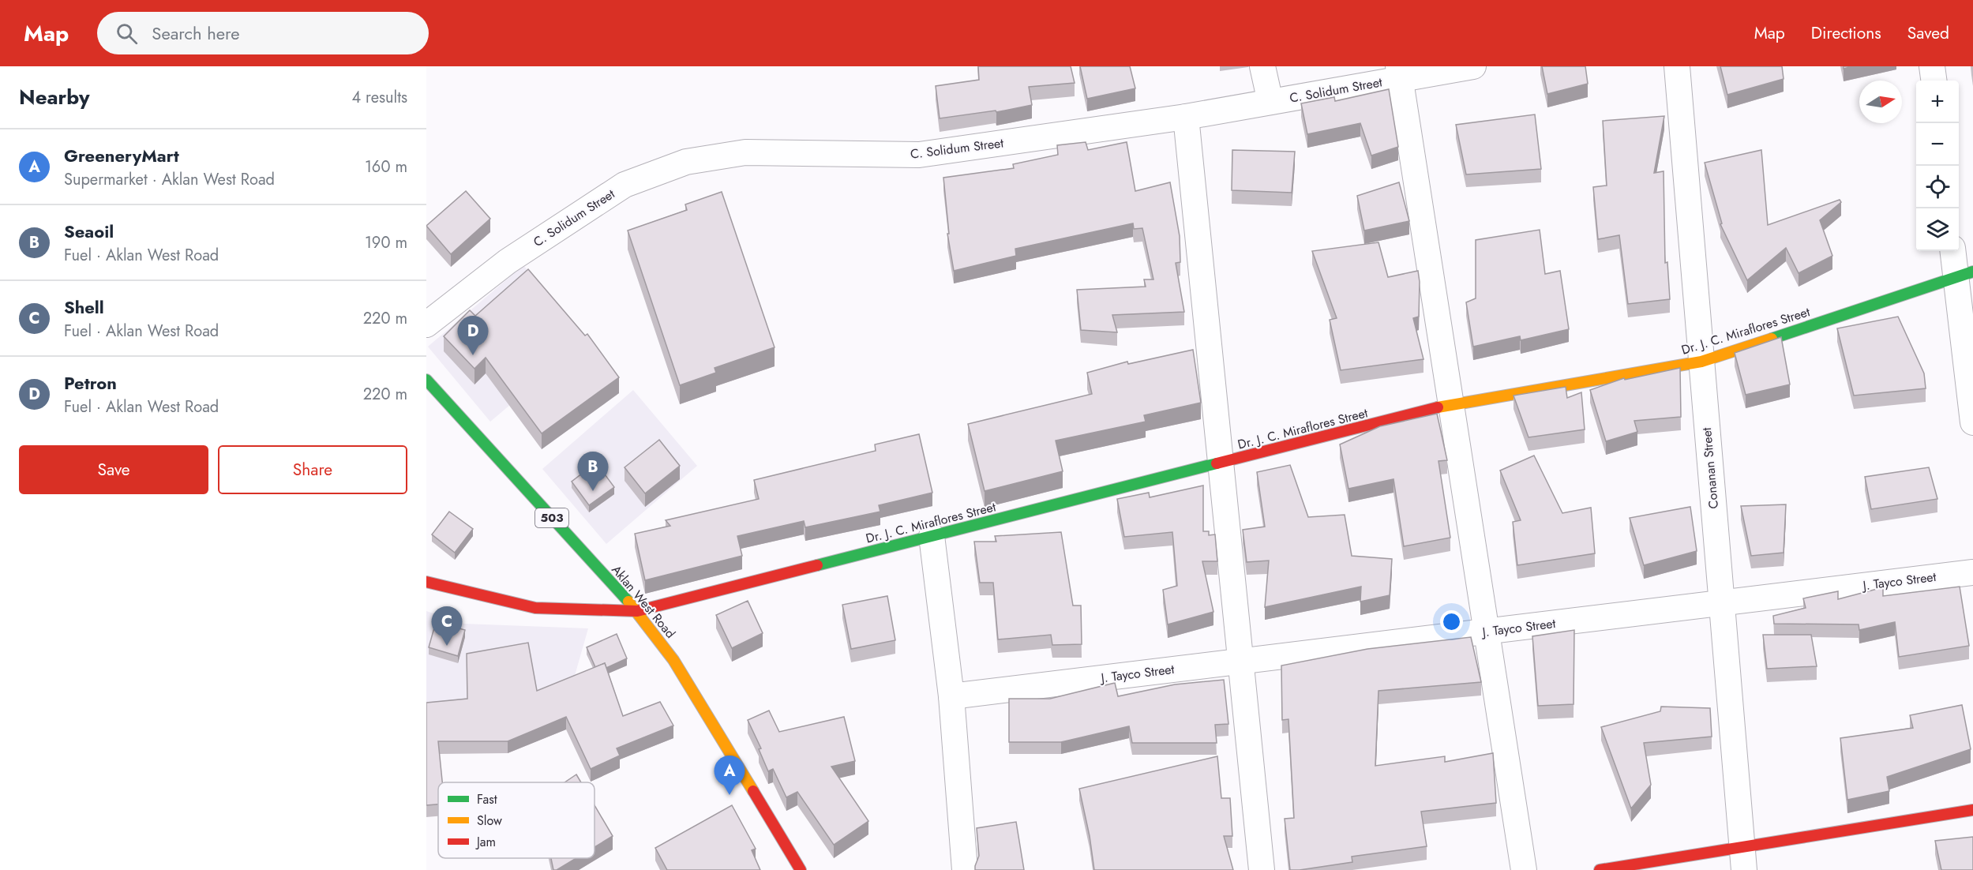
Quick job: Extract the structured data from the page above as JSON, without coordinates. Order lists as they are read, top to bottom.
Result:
{
  "streets": {
    "street": [
      "C. Solidum Street",
      "Dr. J. C. Miraflores Street",
      "Conanan Street",
      "503",
      "J. Tayco Street",
      "Aklan West Road"
    ]
  },
  "crossings": [
    ["Dr. J. C. Miraflores Street", "Conanan Street"],
    ["Dr. J. C. Miraflores Street", "Aklan West Road"],
    ["Conanan Street", "J. Tayco Street"]
  ],
  "legend": ["Fast", "Slow", "Jam"],
  "north": "right",
  "page": {
    "header": "Map",
    "search": "Search here",
    "nav": ["Map", "Directions", "Saved"],
    "heading": ["Nearby", "4 results"],
    "map_buttons": ["+", "−"],
    "list": [
      {
        "mark": "A",
        "name": "GreeneryMart",
        "note": "Supermarket · Aklan West Road",
        "value": "160 m"
      },
      {
        "mark": "B",
        "name": "Seaoil",
        "note": "Fuel · Aklan West Road",
        "value": "190 m"
      },
      {
        "mark": "C",
        "name": "Shell",
        "note": "Fuel · Aklan West Road",
        "value": "220 m"
      },
      {
        "mark": "D",
        "name": "Petron",
        "note": "Fuel · Aklan West Road",
        "value": "220 m"
      }
    ],
    "pins": [
      "D",
      "B",
      "C",
      "A"
    ],
    "buttons": ["Save", "Share"]
  }
}
